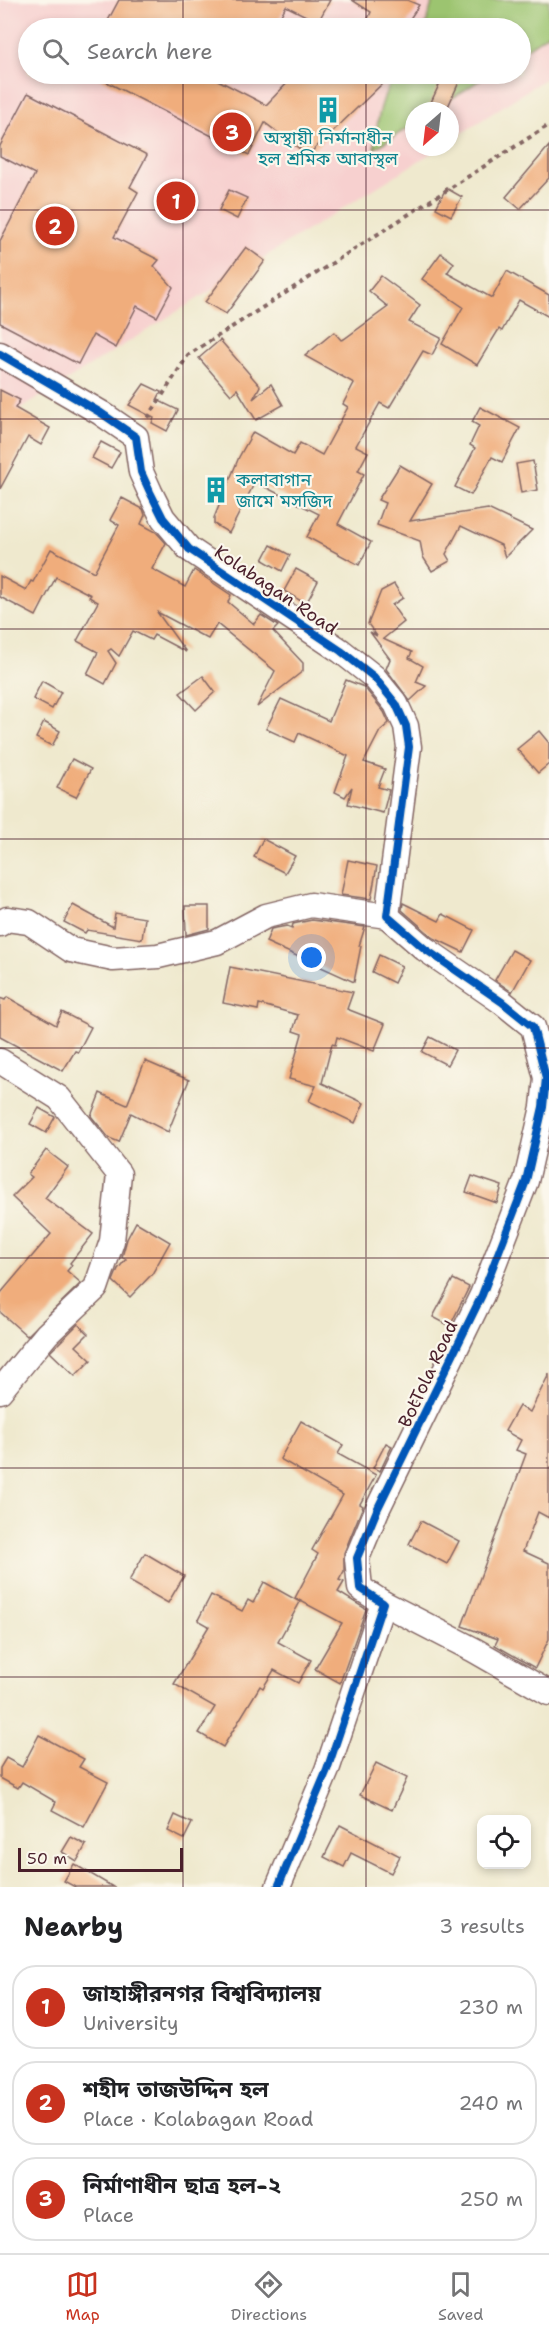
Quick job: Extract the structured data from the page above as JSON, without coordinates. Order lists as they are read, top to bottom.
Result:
{
  "streets": {
    "street": ["Kolabagan Road", "BotTola Road"]
  },
  "crossings": [
    ["Kolabagan Road", "BotTola Road"]
  ],
  "places": {
    "building": ["অস্থায়ী নির্মানাধীন হল শ্রমিক আবাস্থল", "কলাবাগান জামে মসজিদ"]
  },
  "scale_bar": "50 m",
  "north": "bottom left",
  "page": {
    "search": "Search here",
    "pins": ["3", "1", "2"],
    "scale": "50 m",
    "heading": ["Nearby", "3 results"],
    "list": [
      {
        "mark": "1",
        "name": "জাহাঙ্গীরনগর বিশ্ববিদ্যালয়",
        "note": "University",
        "value": "230 m"
      },
      {
        "mark": "2",
        "name": "শহীদ তাজউদ্দিন হল",
        "note": "Place · Kolabagan Road",
        "value": "240 m"
      },
      {
        "mark": "3",
        "name": "নির্মাণাধীন ছাত্র হল-২",
        "note": "Place",
        "value": "250 m"
      }
    ],
    "nav": ["Map", "Directions", "Saved"]
  }
}
